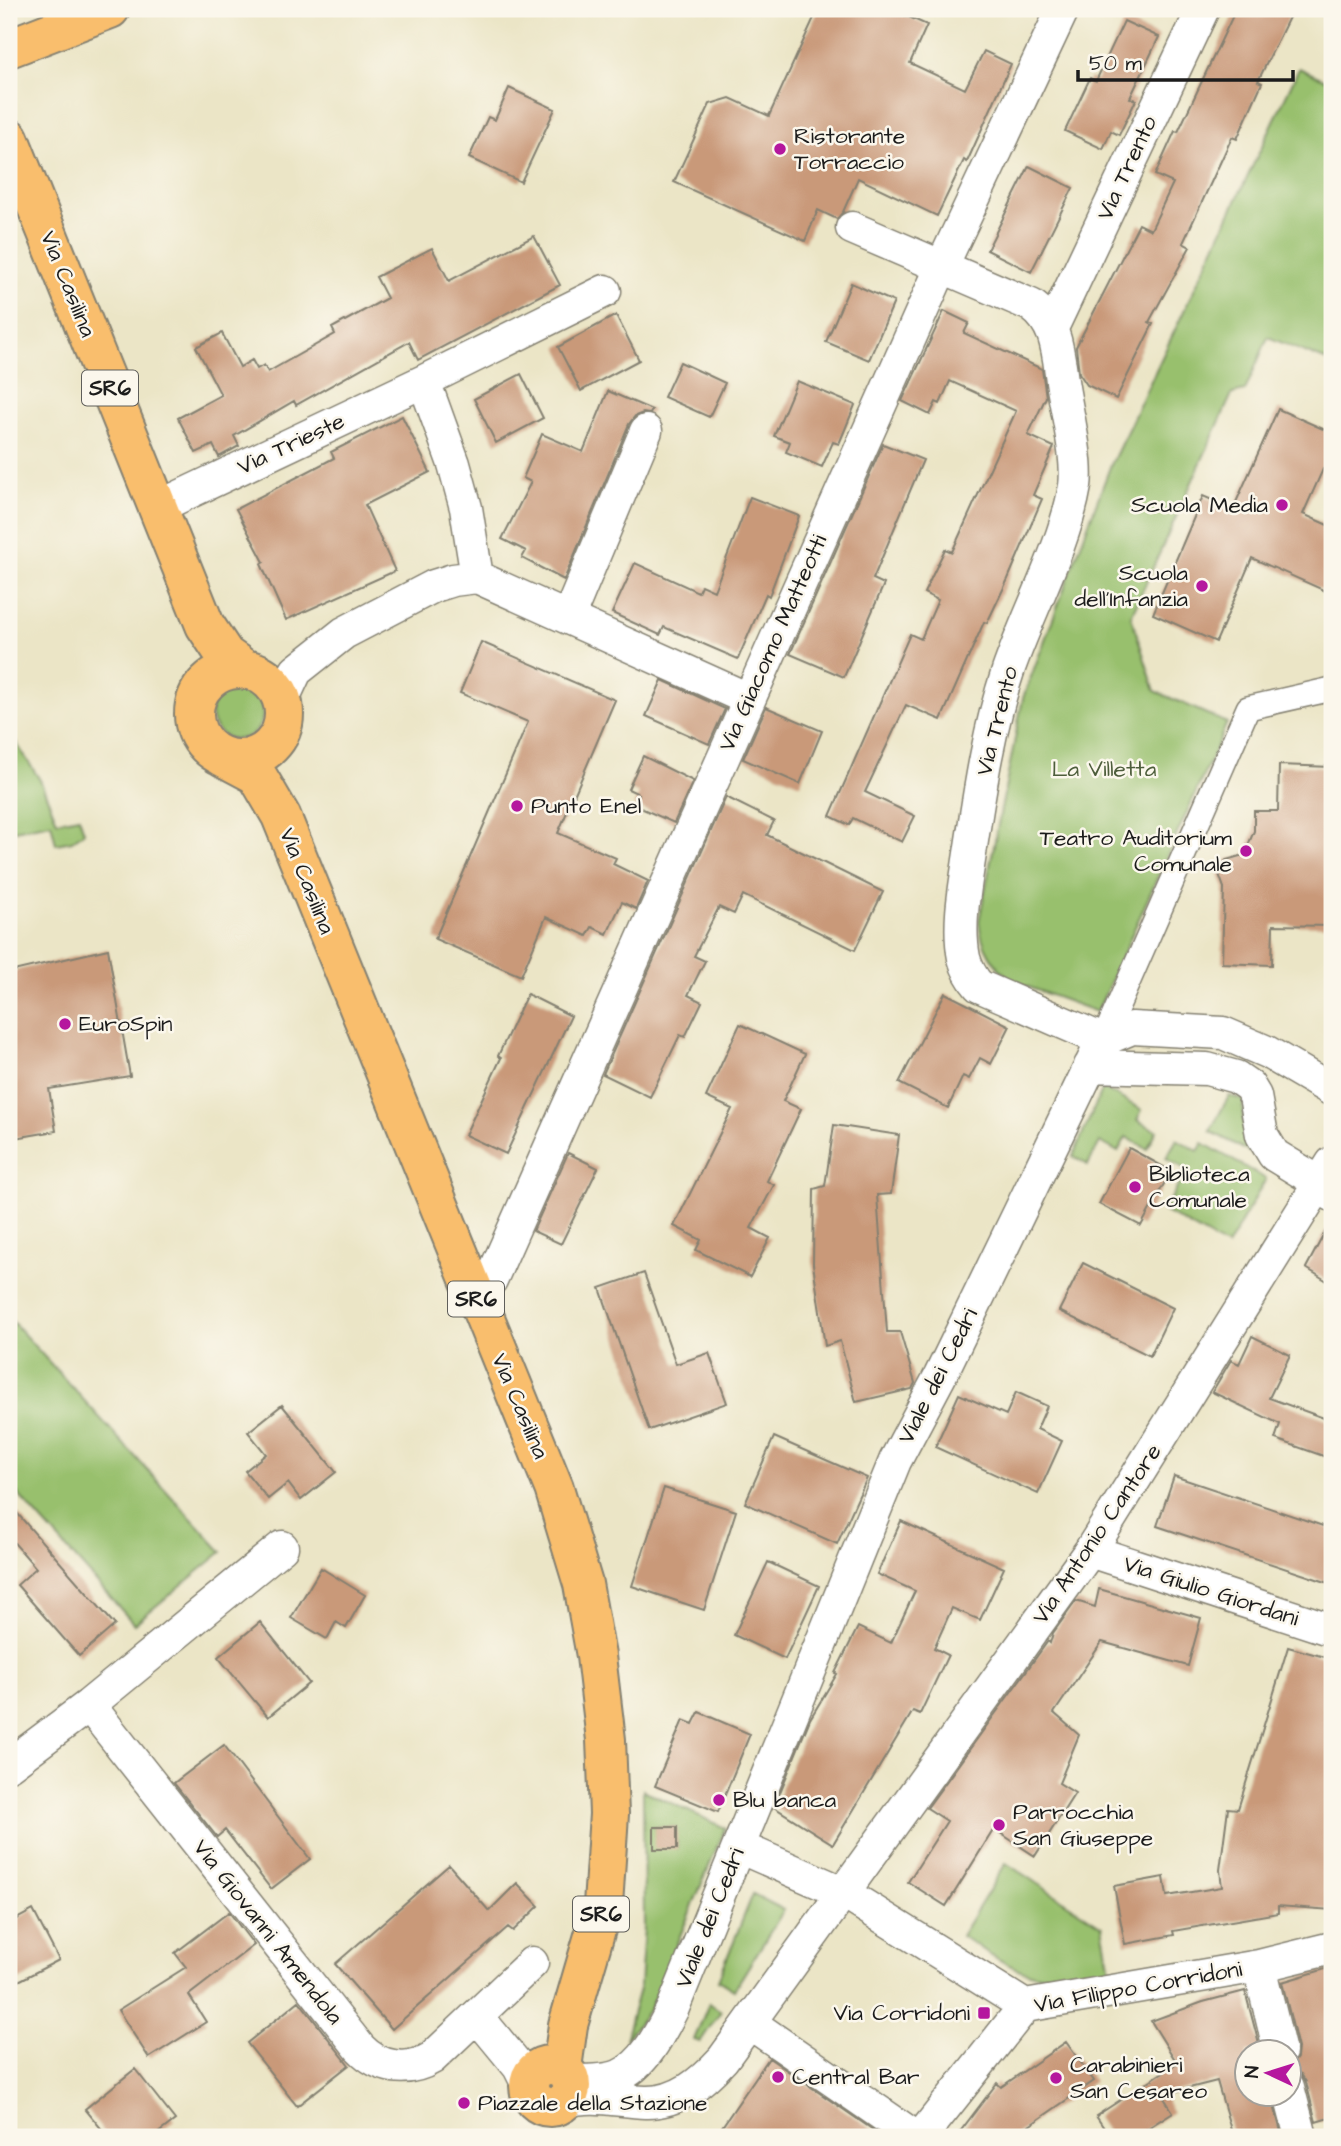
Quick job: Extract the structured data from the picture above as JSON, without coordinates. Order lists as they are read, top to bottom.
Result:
{
  "streets": {
    "main road": ["Via Casilina", "SR6"],
    "street": [
      "Via Trento",
      "Via Trieste",
      "Via Giacomo Matteotti",
      "Viale dei Cedri",
      "Via Antonio Cantore",
      "Via Giulio Giordani",
      "Via Giovanni Amendola",
      "Via Filippo Corridoni"
    ]
  },
  "crossings": [
    ["Via Trento", "Viale dei Cedri"],
    ["Via Casilina", "SR6"],
    ["Via Casilina", "Via Trieste"],
    ["Via Casilina", "Viale dei Cedri"],
    ["Via Antonio Cantore", "Via Giulio Giordani"]
  ],
  "parks": ["La Villetta"],
  "places": {
    "other": [
      "Ristorante Torraccio",
      "Scuola Media",
      "Scuola dell'Infanzia",
      "Punto Enel",
      "Teatro Auditorium Comunale",
      "EuroSpin",
      "Biblioteca Comunale",
      "Blu banca",
      "Parrocchia San Giuseppe",
      "Central Bar",
      "Carabinieri San Cesareo",
      "Piazzale della Stazione"
    ],
    "transit": ["Via Corridoni"]
  },
  "scale_bar": "50 m",
  "north": "left"
}
